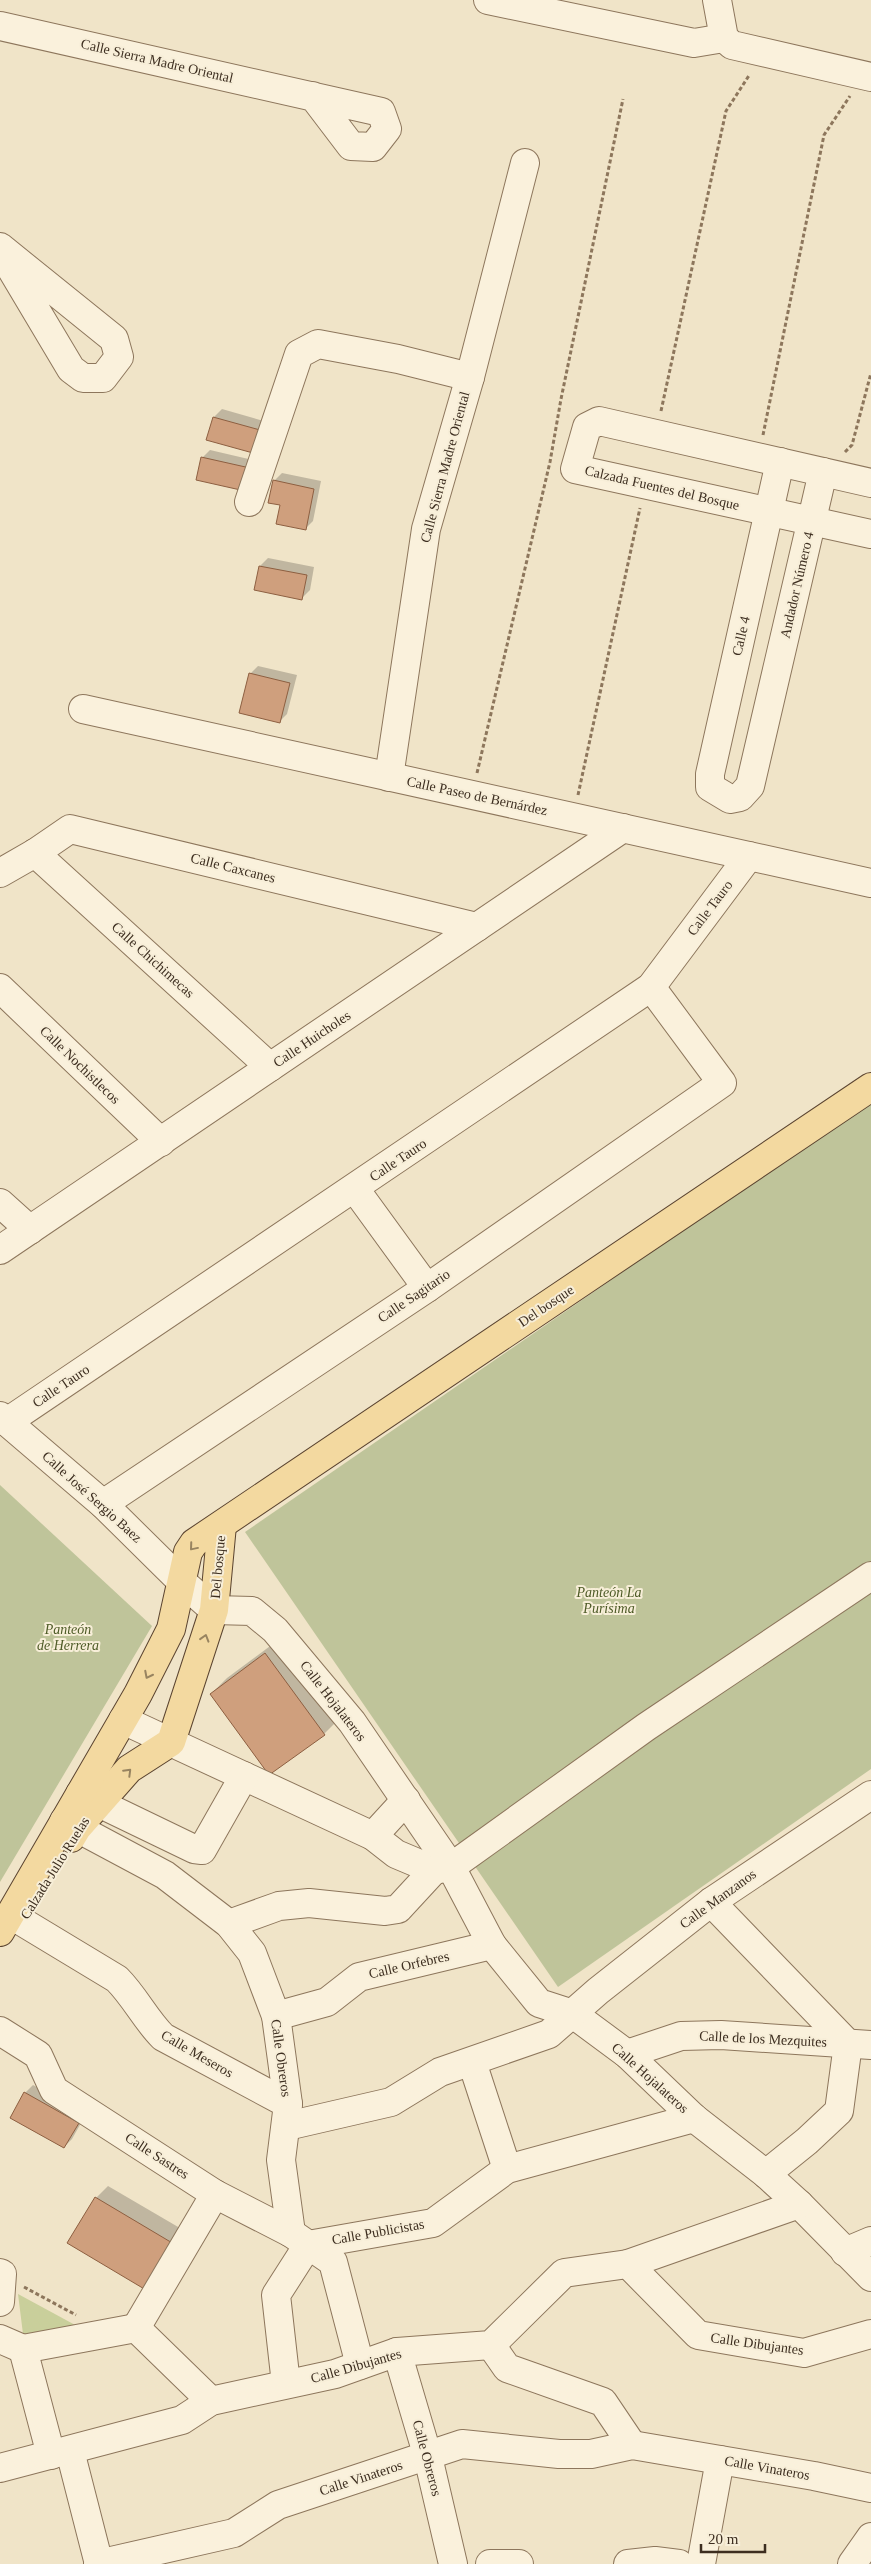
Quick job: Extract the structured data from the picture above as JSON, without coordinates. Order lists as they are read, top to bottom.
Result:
{
  "streets": {
    "main road": ["Del bosque", "Calzada Julio Ruelas"],
    "street": [
      "Calle Sierra Madre Oriental",
      "Calzada Fuentes del Bosque",
      "Andador Número 4",
      "Calle 4",
      "Calle Paseo de Bernárdez",
      "Calle Caxcanes",
      "Calle Tauro",
      "Calle Chichimecas",
      "Calle Huicholes",
      "Calle Nochistlecos",
      "Calle Sagitario",
      "Calle José Sergio Baez",
      "Calle Hojalateros",
      "Calle Manzanos",
      "Calle Orfebres",
      "Calle de los Mezquites",
      "Calle Meseros",
      "Calle Obreros",
      "Calle Sastres",
      "Calle Publicistas",
      "Calle Dibujantes",
      "Calle Vinateros"
    ]
  },
  "crossings": [
    ["Calle Sierra Madre Oriental", "Calle Paseo de Bernárdez"],
    ["Calzada Fuentes del Bosque", "Andador Número 4"],
    ["Calzada Fuentes del Bosque", "Calle 4"],
    ["Andador Número 4", "Calle 4"],
    ["Calle Paseo de Bernárdez", "Calle Tauro"],
    ["Calle Paseo de Bernárdez", "Calle Huicholes"],
    ["Calle Caxcanes", "Calle Chichimecas"],
    ["Calle Caxcanes", "Calle Huicholes"],
    ["Calle Tauro", "Calle Sagitario"],
    ["Calle Tauro", "Calle José Sergio Baez"],
    ["Calle Chichimecas", "Calle Huicholes"],
    ["Calle Huicholes", "Calle Nochistlecos"],
    ["Calle Sagitario", "Calle José Sergio Baez"],
    ["Del bosque", "Calle José Sergio Baez"],
    ["Del bosque", "Calle Hojalateros"],
    ["Del bosque", "Calzada Julio Ruelas"],
    ["Calle José Sergio Baez", "Calzada Julio Ruelas"],
    ["Calle Hojalateros", "Calle Manzanos"],
    ["Calle Hojalateros", "Calle Orfebres"],
    ["Calle Hojalateros", "Calle de los Mezquites"],
    ["Calle Hojalateros", "Calle Publicistas"],
    ["Calzada Julio Ruelas", "Calle Meseros"],
    ["Calzada Julio Ruelas", "Calle Obreros"],
    ["Calle Orfebres", "Calle Obreros"],
    ["Calle Meseros", "Calle Obreros"],
    ["Calle Obreros", "Calle Sastres"],
    ["Calle Obreros", "Calle Publicistas"],
    ["Calle Obreros", "Calle Dibujantes"],
    ["Calle Obreros", "Calle Vinateros"],
    ["Calle Sastres", "Calle Publicistas"],
    ["Calle Sastres", "Calle Dibujantes"]
  ],
  "parks": ["Panteón La Purísima", "Panteón de Herrera"],
  "scale_bar": "20 m"
}
